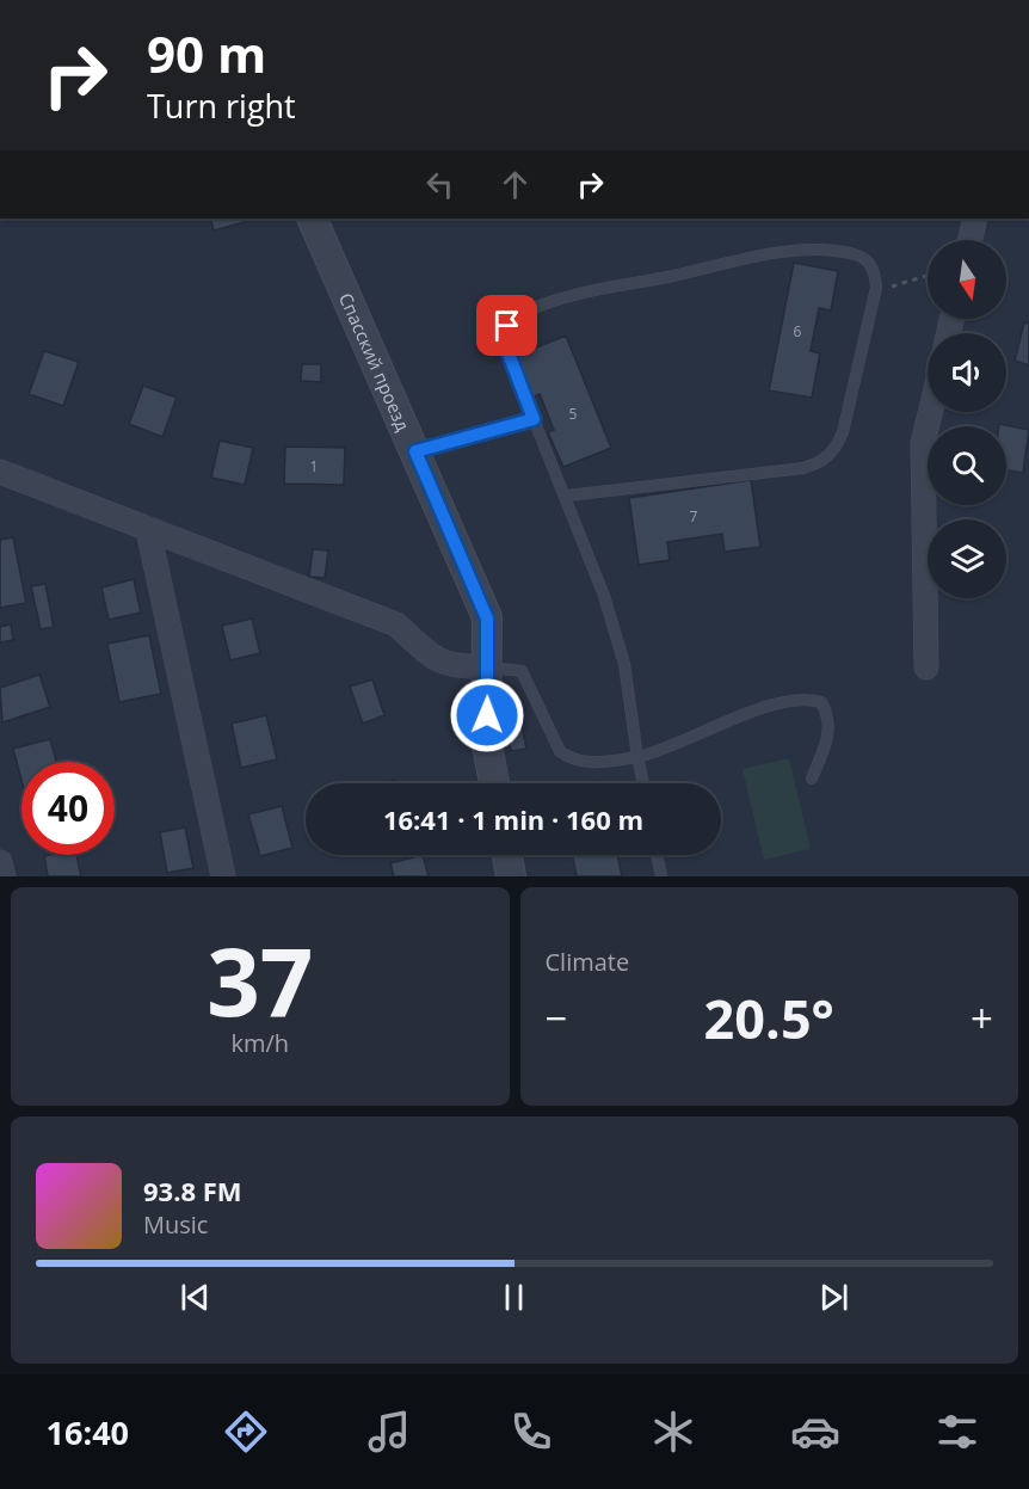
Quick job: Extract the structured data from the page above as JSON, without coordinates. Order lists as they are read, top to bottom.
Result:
{
  "streets": {
    "street": ["Спасский проезд"]
  },
  "house_numbers": [
    "6",
    "5",
    "1",
    "7"
  ],
  "north": "bottom",
  "page": {
    "turn": ["90 m", "Turn right"],
    "limit": "40",
    "trip": "16:41 · 1 min · 160 m",
    "tile": [
      ["37", "km/h"],
      "Climate"
    ],
    "heat": ["−", "20.5°", "+"],
    "song": ["93.8 FM", "Music"],
    "tabs": "16:40"
  }
}
